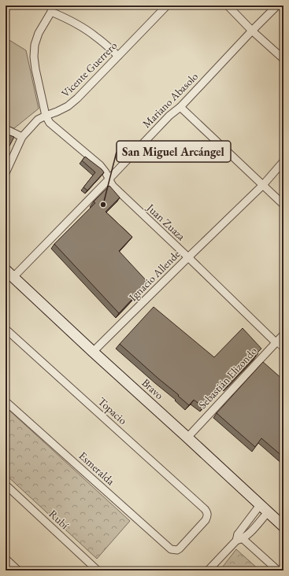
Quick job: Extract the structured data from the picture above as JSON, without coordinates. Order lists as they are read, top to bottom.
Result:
{
  "streets": {
    "main road": ["Bravo"],
    "street": [
      "Vicente Guerrero",
      "Mariano Abasolo",
      "Juan Zuaza",
      "Ignacio Allende",
      "Sebastián Elizondo",
      "Topacio",
      "Esmeralda",
      "Rubí"
    ]
  },
  "crossings": [
    ["Vicente Guerrero", "Juan Zuaza"],
    ["Mariano Abasolo", "Juan Zuaza"],
    ["Mariano Abasolo", "Bravo"],
    ["Juan Zuaza", "Ignacio Allende"],
    ["Juan Zuaza", "Sebastián Elizondo"],
    ["Ignacio Allende", "Bravo"],
    ["Sebastián Elizondo", "Bravo"],
    ["Topacio", "Esmeralda"]
  ],
  "places": ["San Miguel Arcángel"]
}
